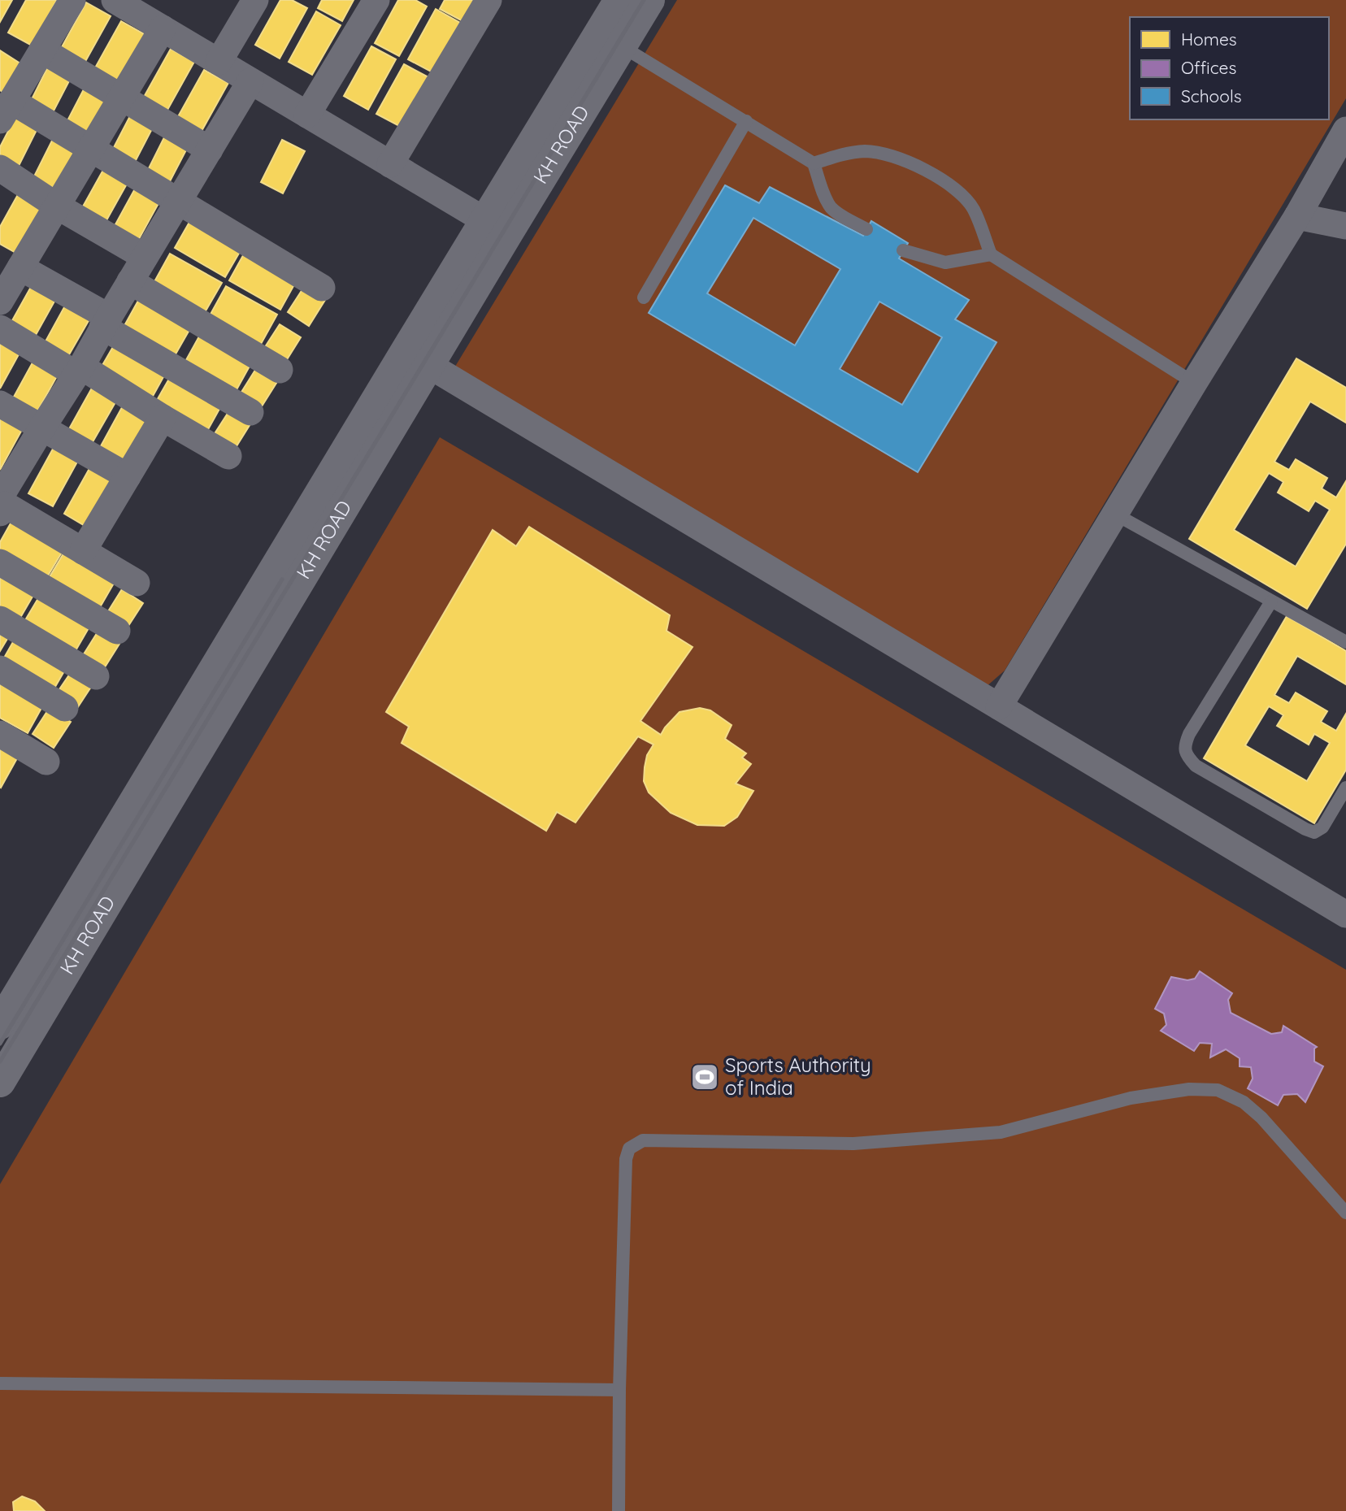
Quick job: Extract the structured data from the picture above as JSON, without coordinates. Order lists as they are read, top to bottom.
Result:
{
  "streets": {
    "main road": ["KH ROAD"]
  },
  "places": {
    "sports": ["Sports Authority of India"]
  },
  "legend": ["Homes", "Offices", "Schools"]
}
